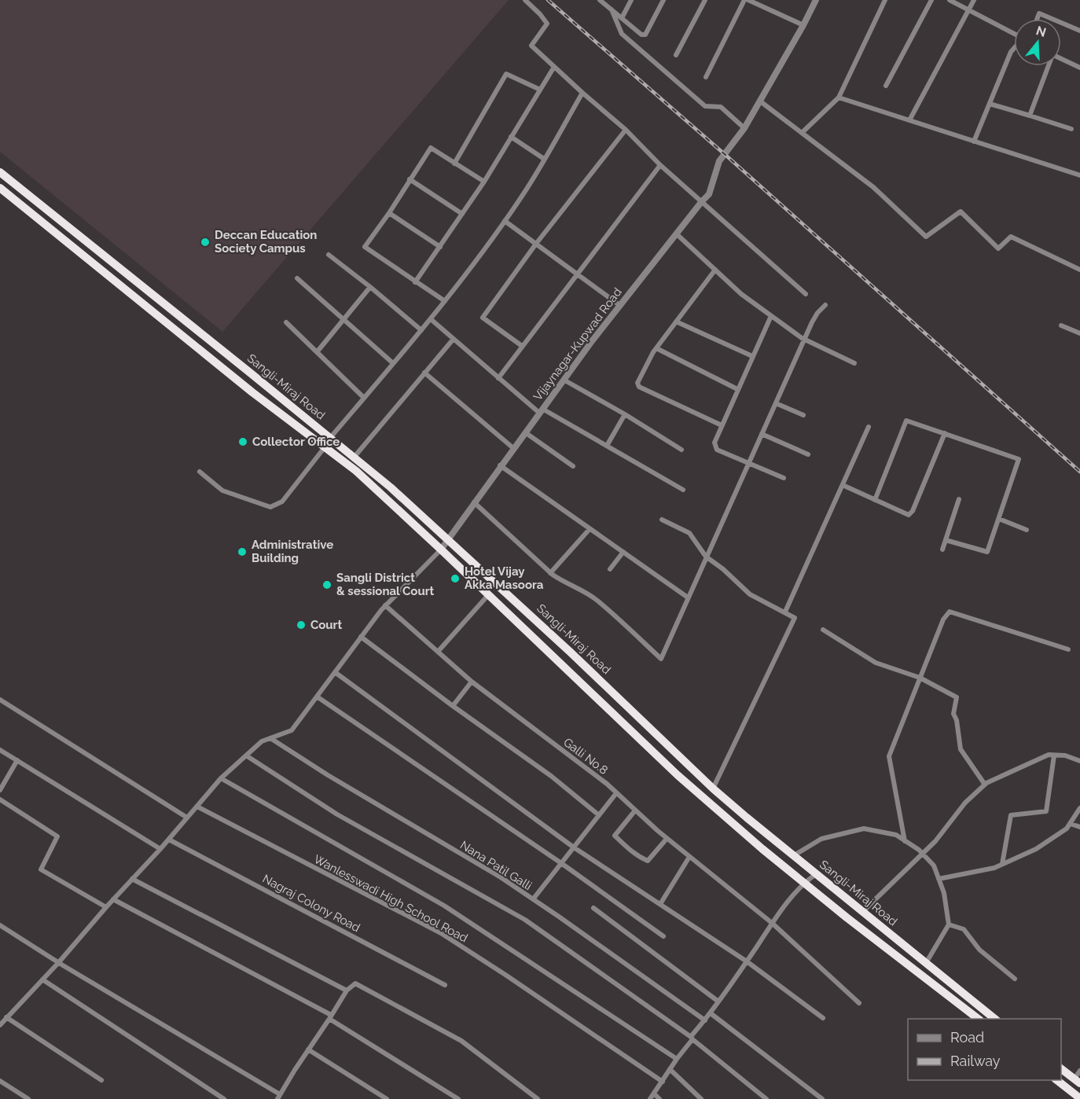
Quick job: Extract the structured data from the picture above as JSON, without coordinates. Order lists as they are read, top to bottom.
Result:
{
  "streets": {
    "highway": ["Sangli-Miraj Road"],
    "street": [
      "Vijaynagar-Kupwad Road",
      "Galli No.8",
      "Nana Patil Galli",
      "Wanlesswadi High School Road",
      "Nagraj Colony Road"
    ]
  },
  "crossings": [
    ["Vijaynagar-Kupwad Road", "Sangli-Miraj Road"]
  ],
  "places": [
    "Deccan Education Society Campus",
    "Collector Office",
    "Administrative Building",
    "Hotel Vijay Akka Masoora",
    "Sangli District & sessional Court",
    "Court"
  ],
  "legend": ["Road", "Railway"],
  "north": "top"
}
